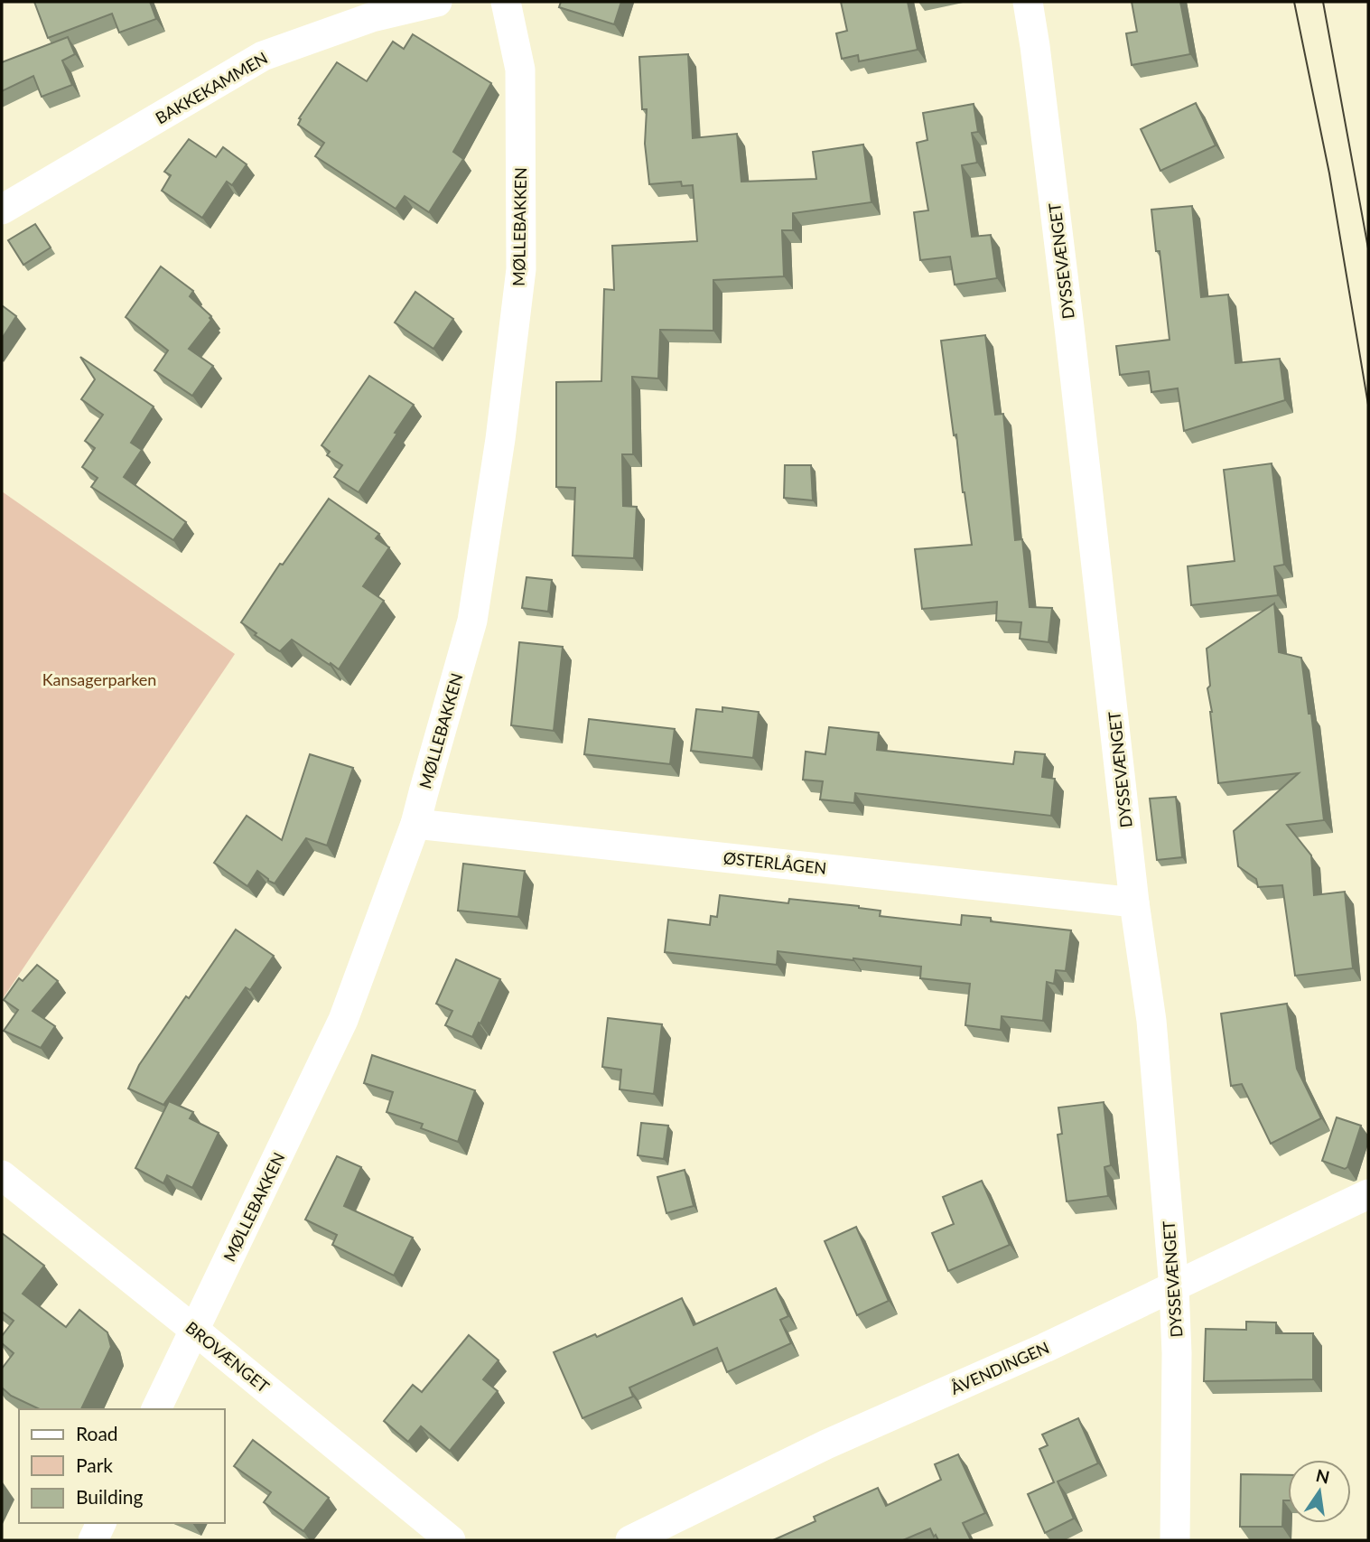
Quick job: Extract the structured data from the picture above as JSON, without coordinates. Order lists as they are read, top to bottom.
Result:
{
  "streets": {
    "street": [
      "BAKKEKAMMEN",
      "MØLLEBAKKEN",
      "DYSSEVÆNGET",
      "ØSTERLÅGEN",
      "BROVÆNGET",
      "ÅVENDINGEN"
    ]
  },
  "crossings": [
    ["MØLLEBAKKEN", "ØSTERLÅGEN"],
    ["MØLLEBAKKEN", "BROVÆNGET"],
    ["DYSSEVÆNGET", "ØSTERLÅGEN"],
    ["DYSSEVÆNGET", "ÅVENDINGEN"]
  ],
  "parks": ["Kansagerparken"],
  "legend": ["Road", "Park", "Building"],
  "north": "top"
}
